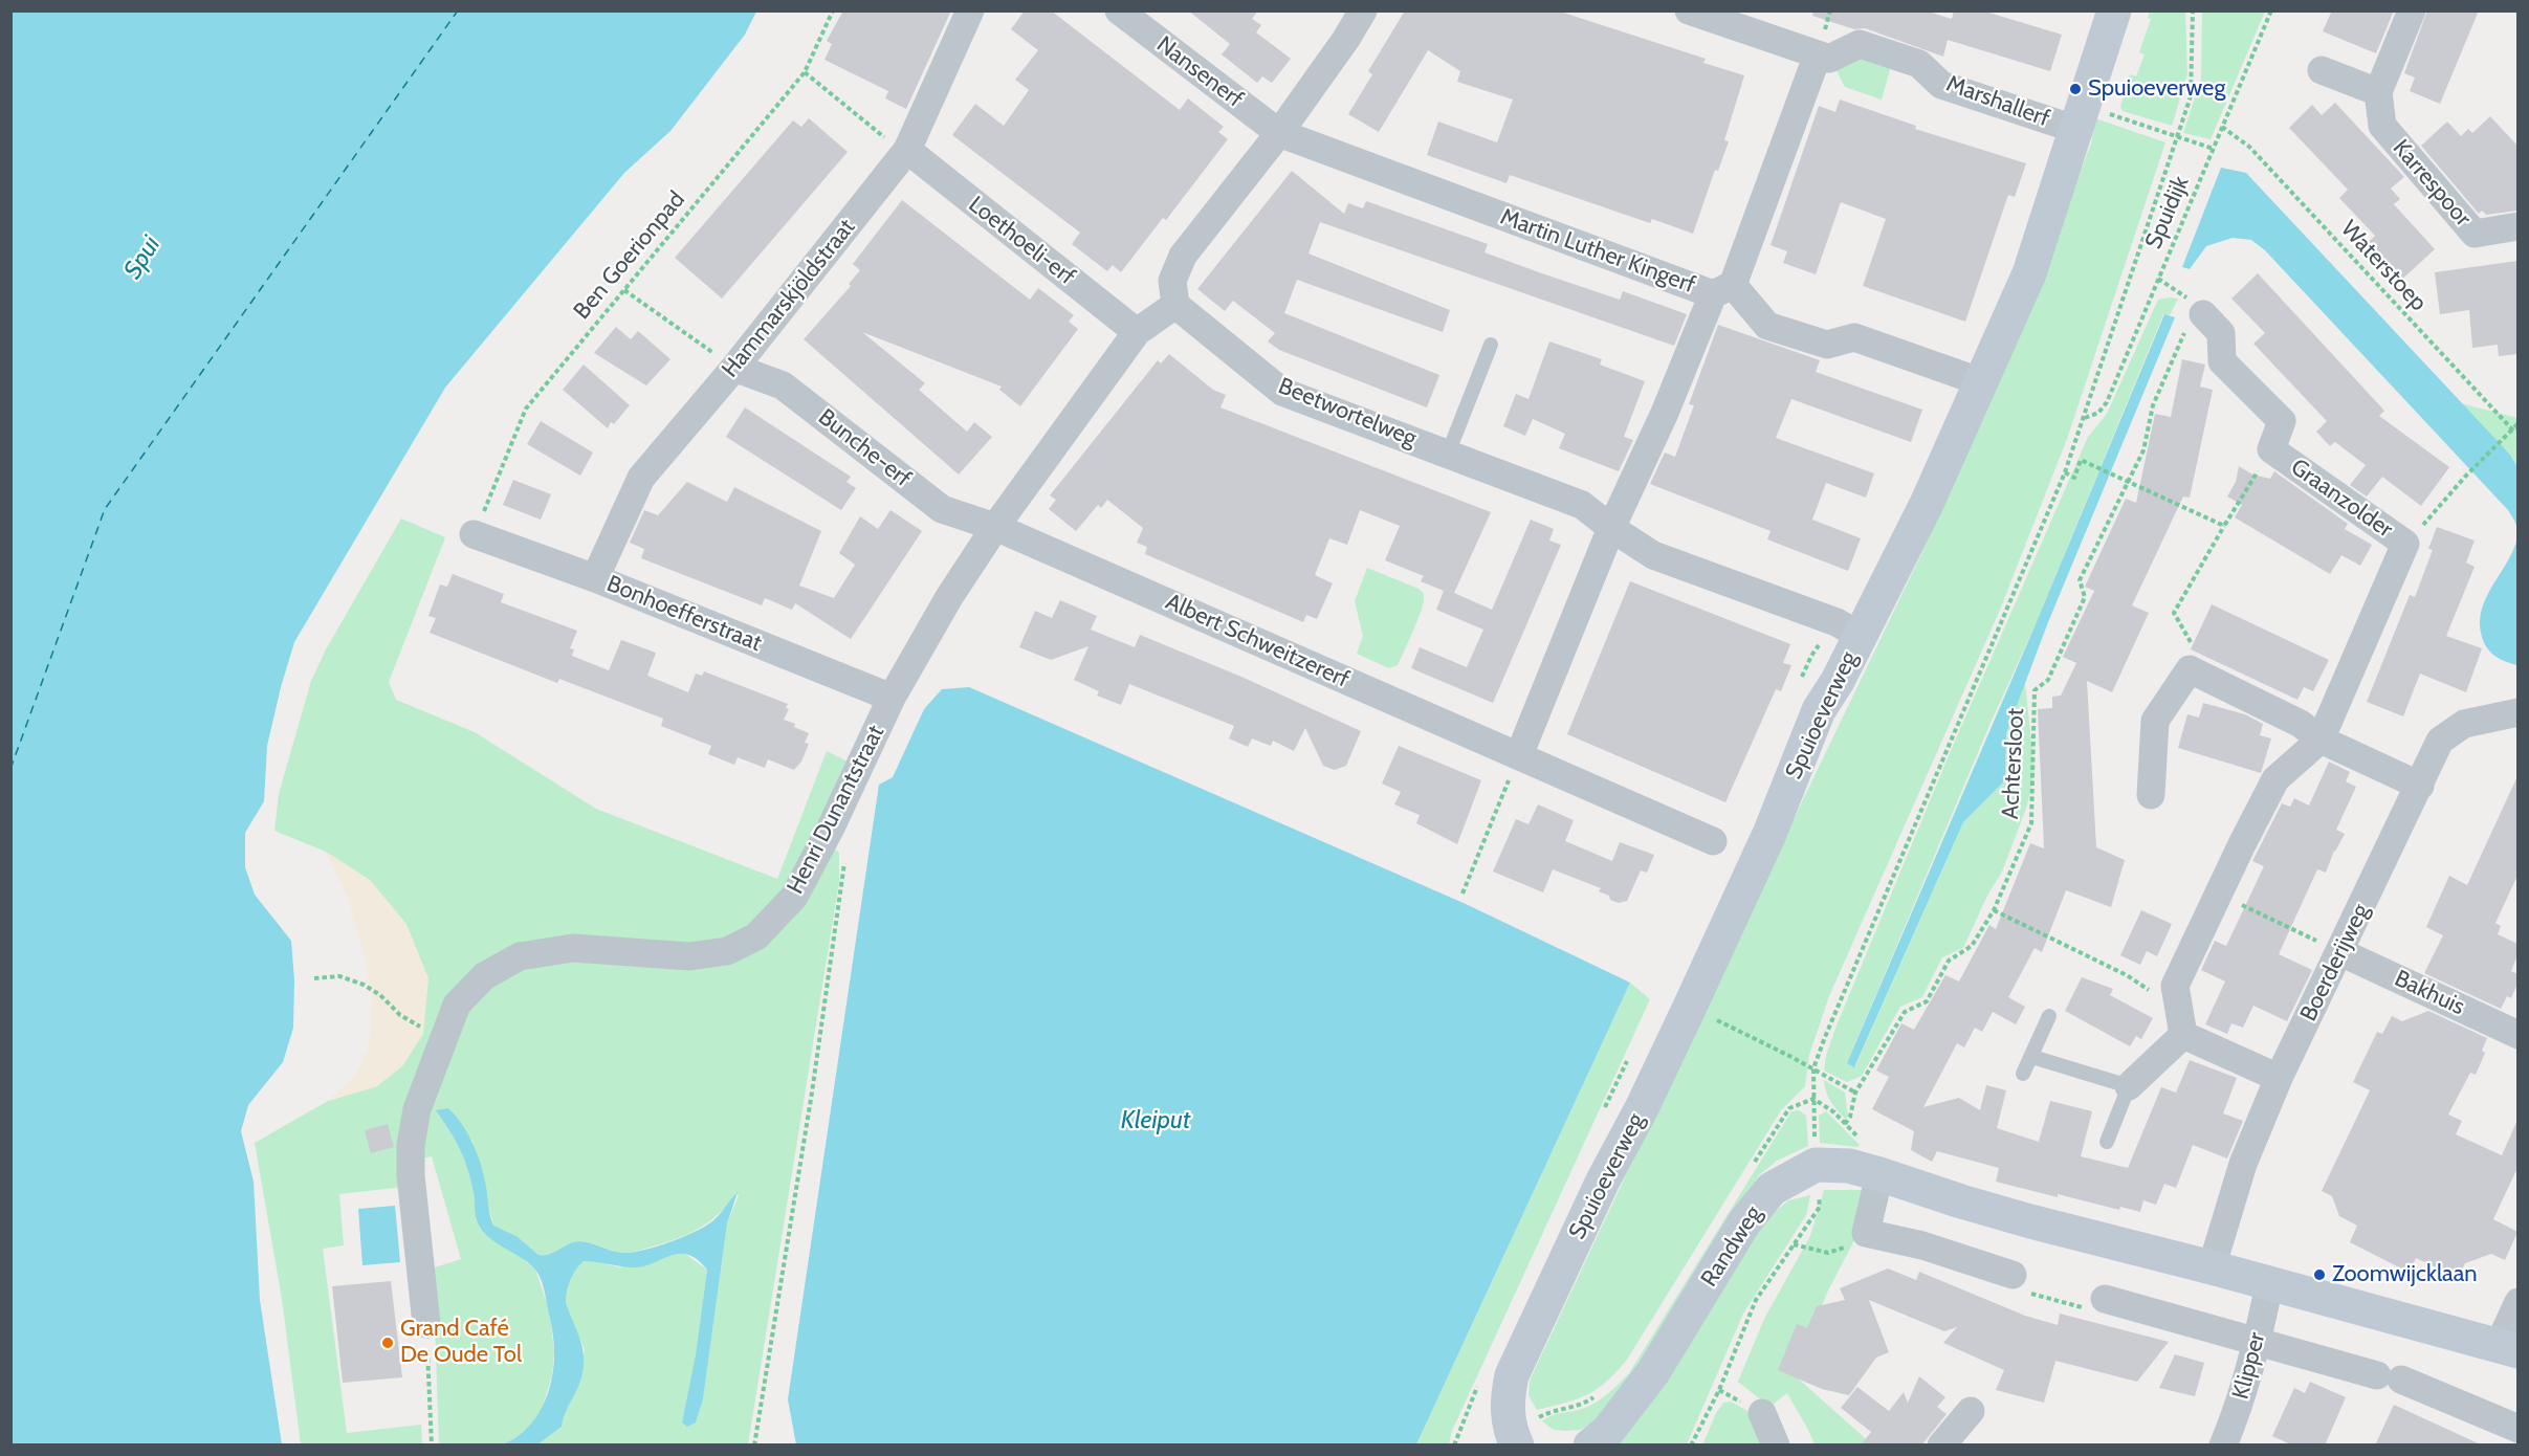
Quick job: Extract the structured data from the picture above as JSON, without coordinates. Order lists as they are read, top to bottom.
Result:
{
  "streets": {
    "street": [
      "Nansenerf",
      "Marshallerf",
      "Karrespoor",
      "Loethoeli-erf",
      "Martin Luther Kingerf",
      "Hammarskjöldstraat",
      "Beetwortelweg",
      "Bunche-erf",
      "Graanzolder",
      "Bonhoefferstraat",
      "Albert Schweitzererf",
      "Spuioeverweg",
      "Henri Dunantstraat",
      "Boerderijweg",
      "Bakhuis",
      "Randweg",
      "Klipper"
    ],
    "path": [
      "Spuidijk",
      "Ben Goerionpad",
      "Waterstoep",
      "Achtersloot"
    ]
  },
  "crossings": [
    ["Nansenerf", "Martin Luther Kingerf"],
    ["Marshallerf", "Spuioeverweg"],
    ["Spuidijk", "Waterstoep"],
    ["Spuidijk", "Achtersloot"],
    ["Loethoeli-erf", "Hammarskjöldstraat"],
    ["Loethoeli-erf", "Henri Dunantstraat"],
    ["Ben Goerionpad", "Bonhoefferstraat"],
    ["Hammarskjöldstraat", "Bunche-erf"],
    ["Hammarskjöldstraat", "Bonhoefferstraat"],
    ["Beetwortelweg", "Spuioeverweg"],
    ["Beetwortelweg", "Henri Dunantstraat"],
    ["Bunche-erf", "Albert Schweitzererf"],
    ["Bunche-erf", "Henri Dunantstraat"],
    ["Graanzolder", "Achtersloot"],
    ["Bonhoefferstraat", "Henri Dunantstraat"],
    ["Albert Schweitzererf", "Henri Dunantstraat"],
    ["Achtersloot", "Randweg"],
    ["Boerderijweg", "Bakhuis"]
  ],
  "water": ["Spui", "Kleiput"],
  "places": ["Spuioeverweg", "Zoomwijcklaan", "Grand Café De Oude Tol"]
}
